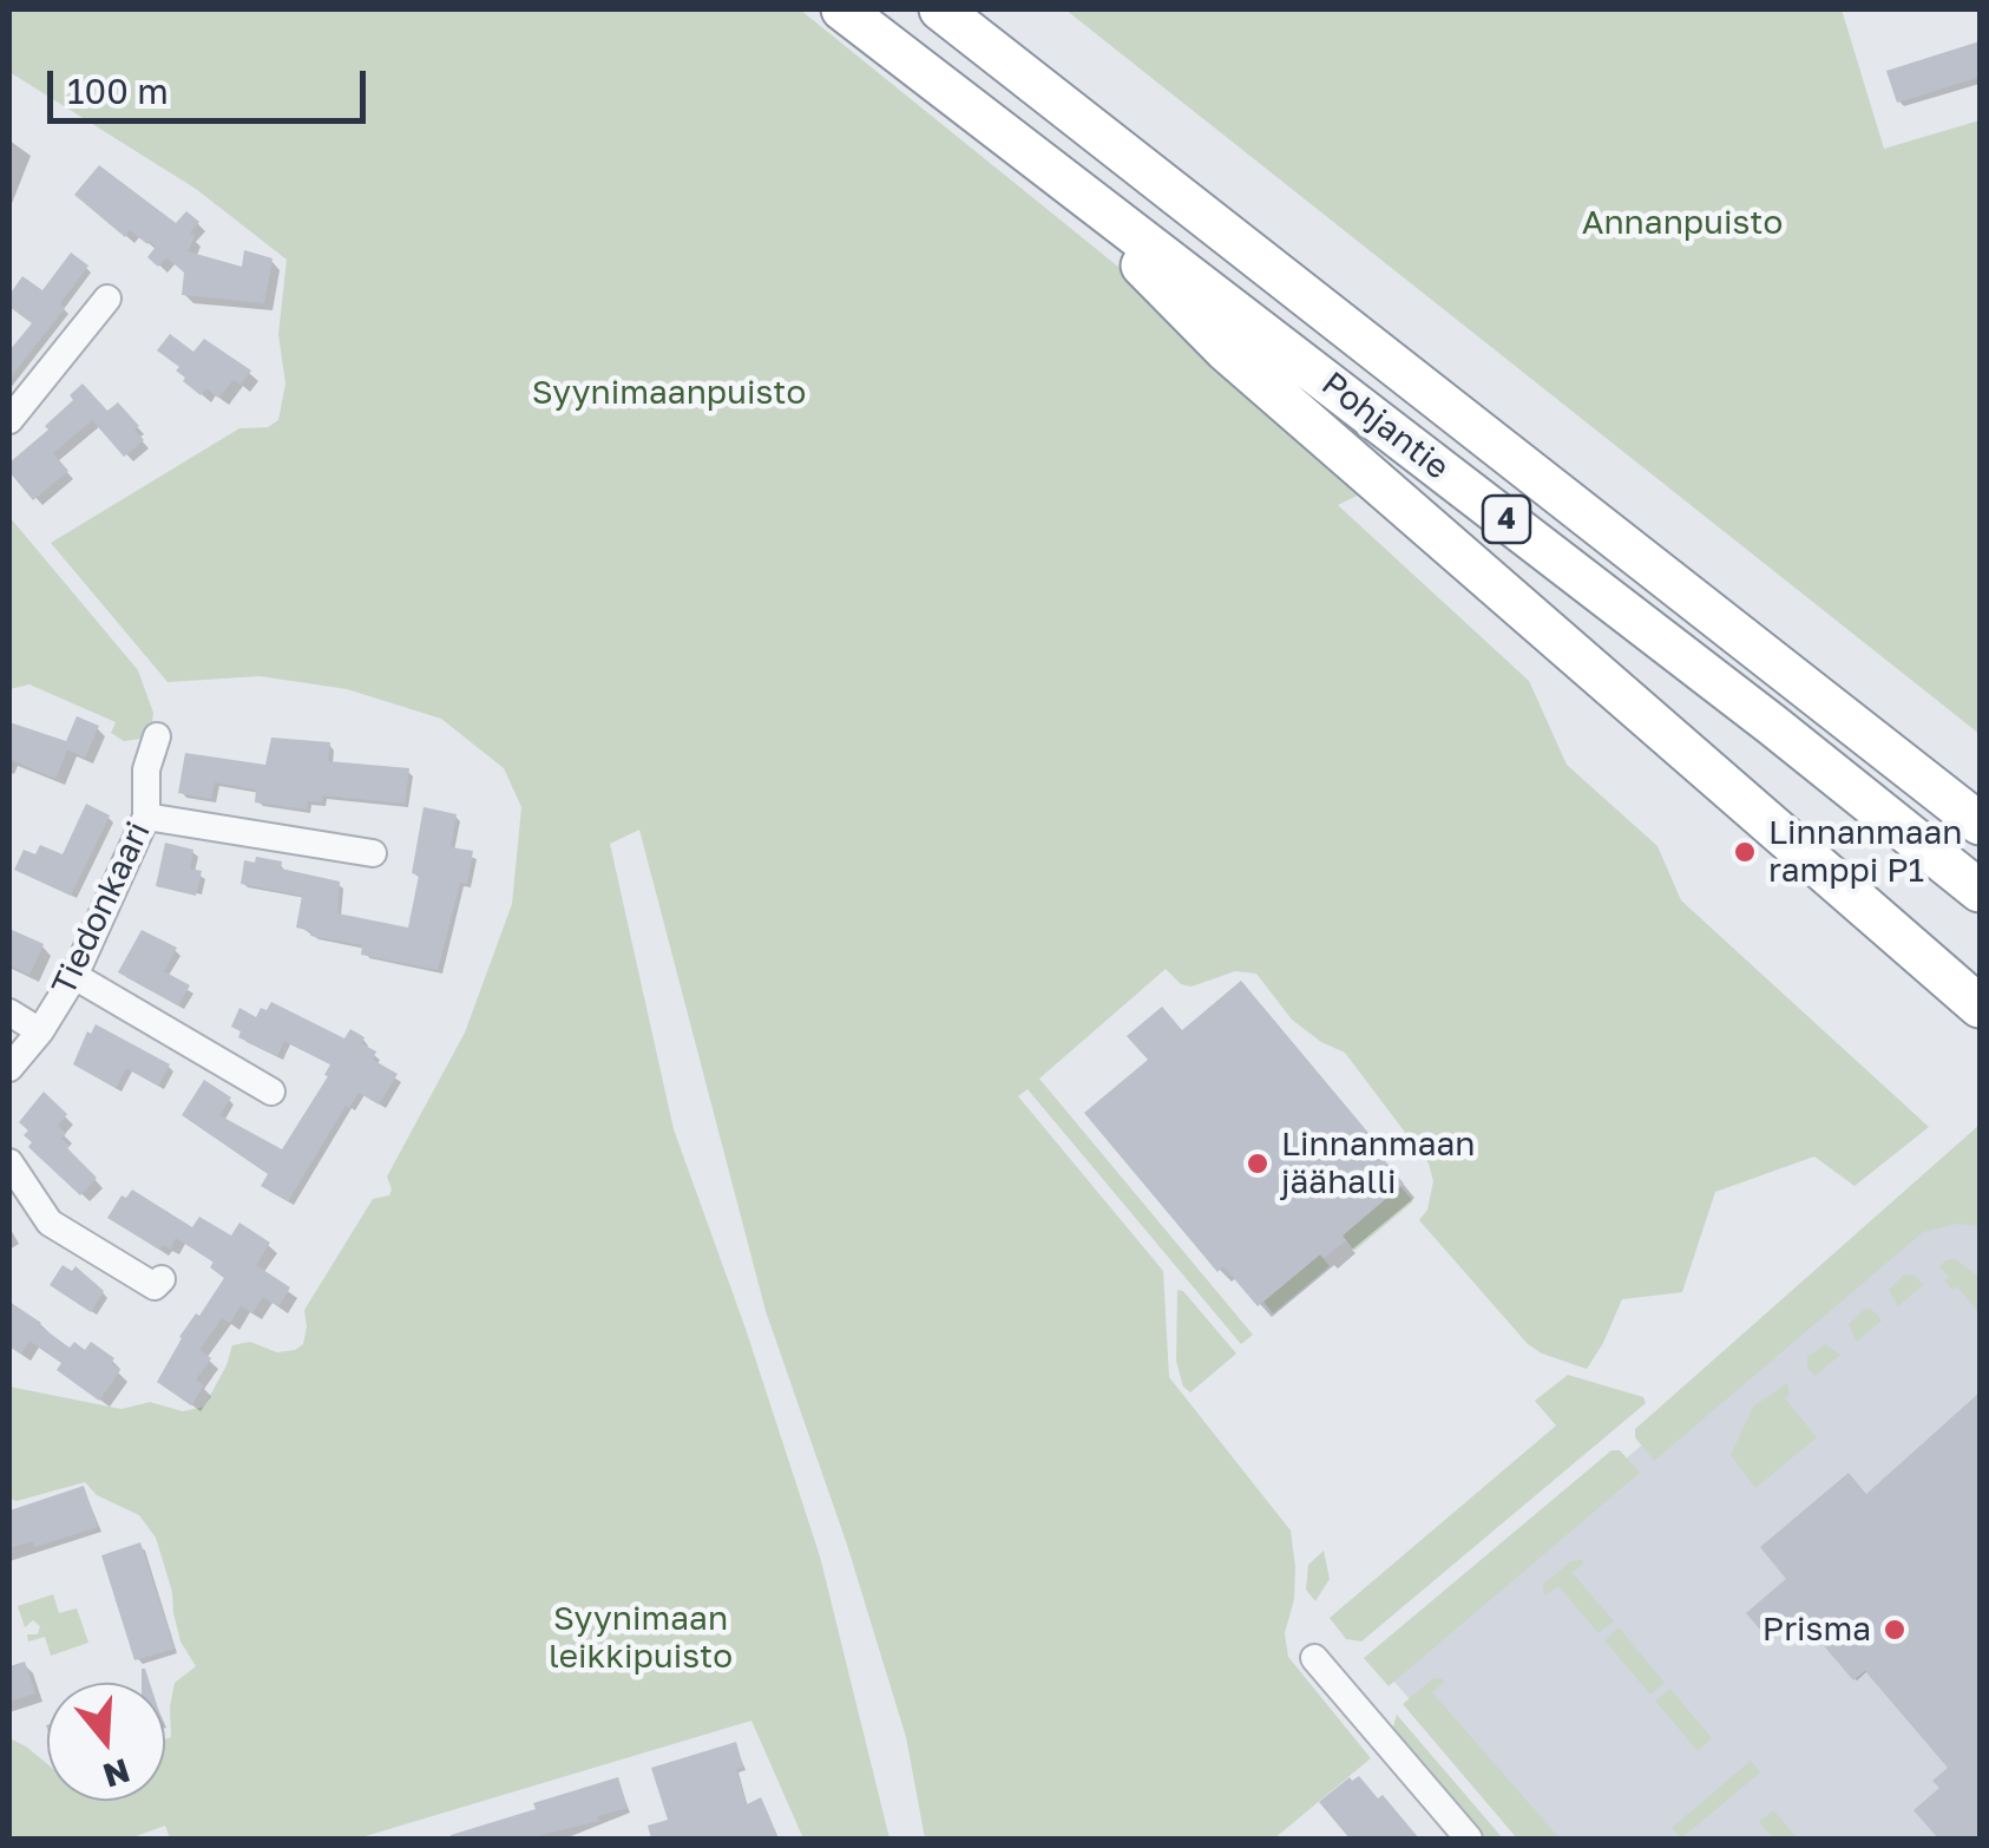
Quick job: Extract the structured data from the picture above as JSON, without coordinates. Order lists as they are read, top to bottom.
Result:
{
  "streets": {
    "highway": ["Pohjantie", "4"],
    "street": ["Tiedonkaari"]
  },
  "parks": ["Annanpuisto", "Syynimaanpuisto", "Syynimaan leikkipuisto"],
  "places": ["Linnanmaan ramppi P1", "Linnanmaan jäähalli", "Prisma"],
  "scale_bar": "100 m",
  "north": "bottom"
}
